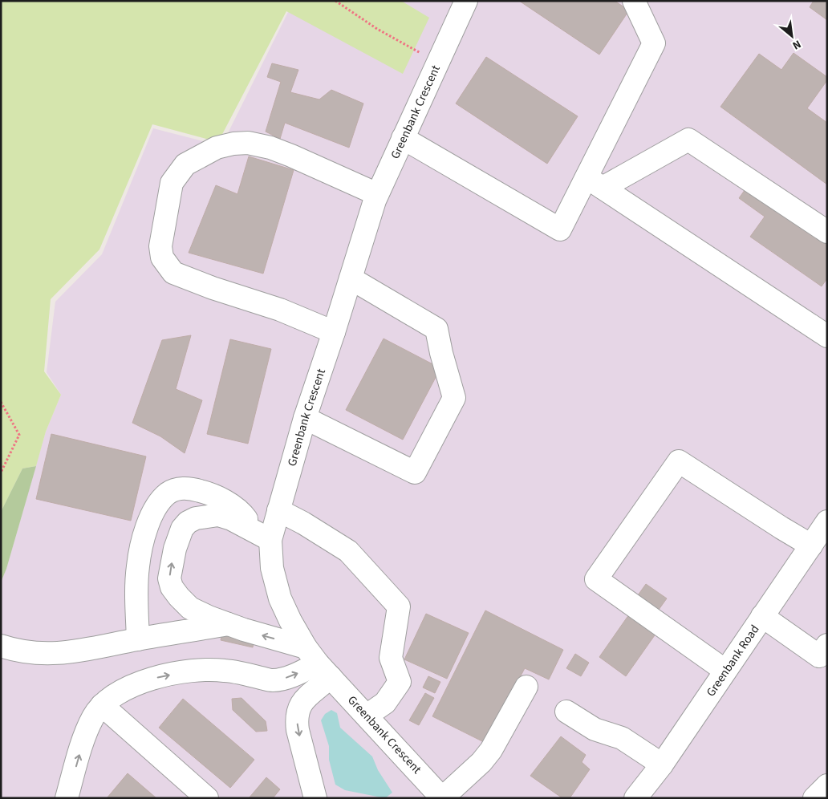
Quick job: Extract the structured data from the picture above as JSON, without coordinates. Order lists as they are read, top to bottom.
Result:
{
  "streets": {
    "street": ["Greenbank Crescent", "Greenbank Road"]
  },
  "north": "bottom right"
}
